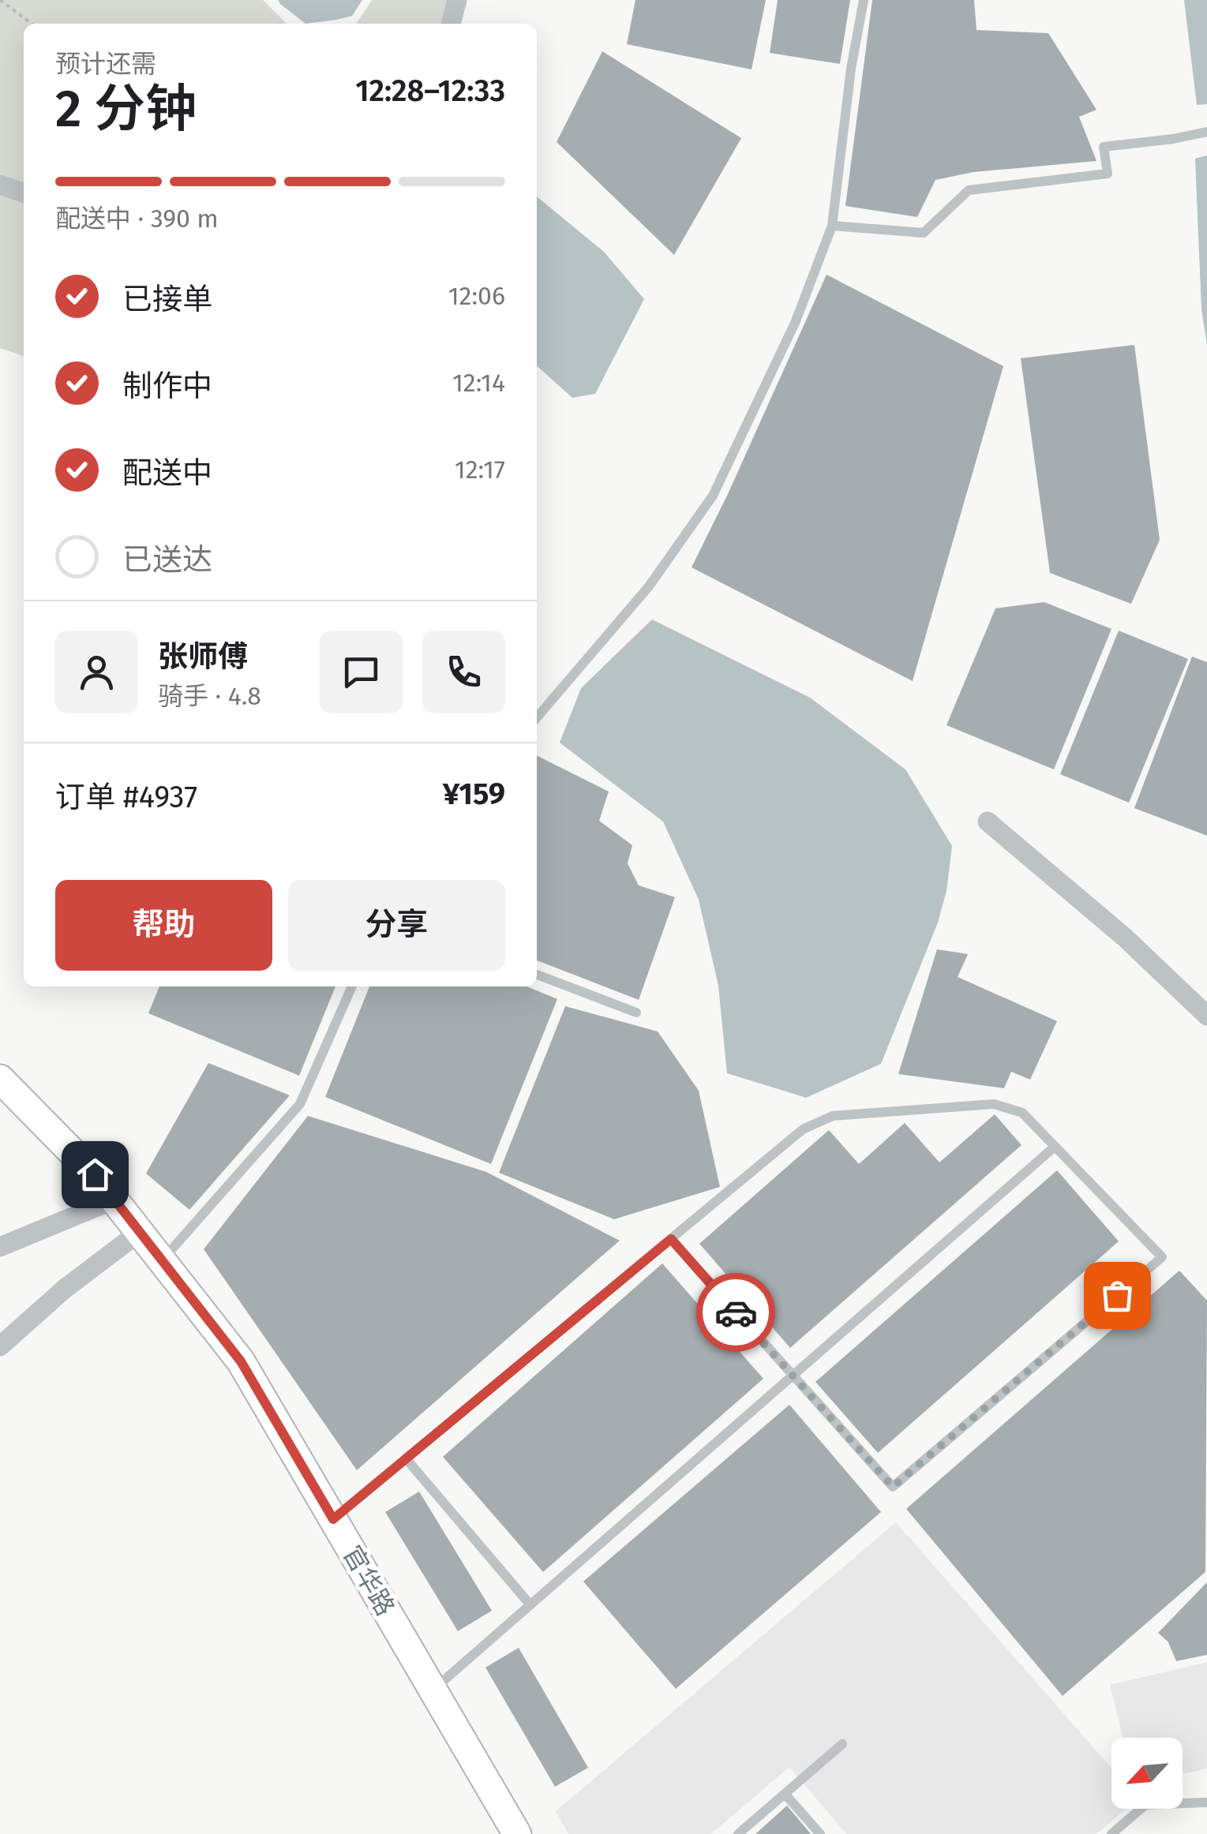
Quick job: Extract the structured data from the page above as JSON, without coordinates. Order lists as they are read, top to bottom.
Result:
{
  "streets": {
    "main road": ["官华路"]
  },
  "north": "bottom left",
  "page": {
    "heading": ["2 分钟", "预计还需", "12:28–12:33"],
    "panel": [
      "张师傅",
      "骑手 · 4.8",
      "订单 #4937",
      "¥159"
    ],
    "bar": "配送中 · 390 m",
    "list": [
      ["已接单", "12:06"],
      ["制作中", "12:14"],
      ["配送中", "12:17"],
      "已送达"
    ],
    "buttons": ["帮助", "分享"]
  }
}
